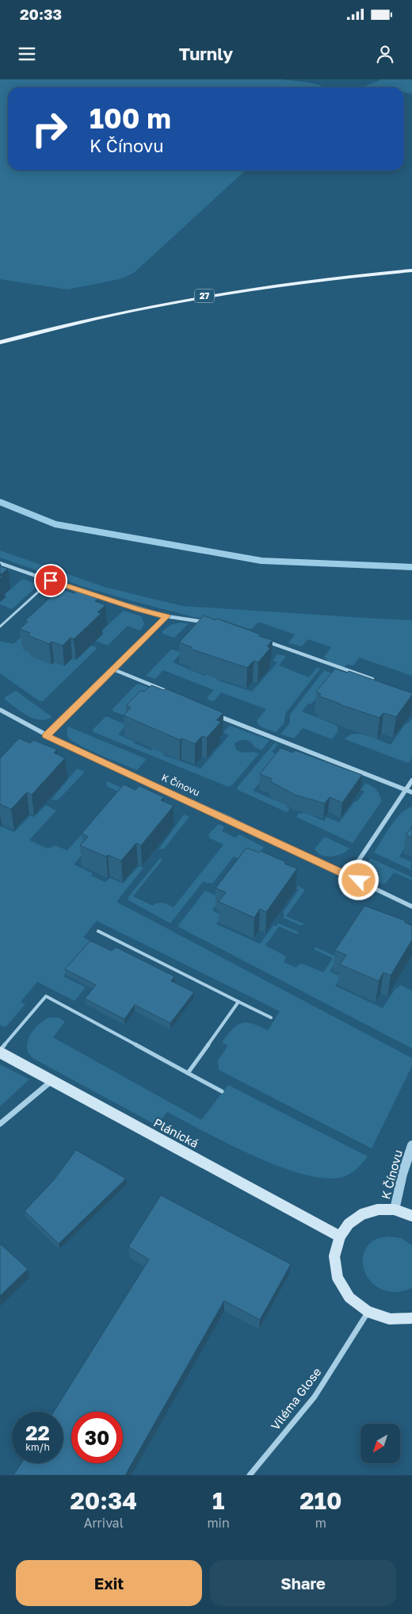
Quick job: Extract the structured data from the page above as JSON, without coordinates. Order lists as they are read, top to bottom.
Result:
{
  "streets": {
    "main road": ["27", "Plánická"],
    "street": ["K Čínovu", "Viléma Glose"]
  },
  "north": "bottom left",
  "page": {
    "status": "20:33",
    "header": "Turnly",
    "turn": ["100 m", "K Čínovu"],
    "speed": "22 km/h",
    "limit": "30",
    "eta": [
      "20:34",
      "Arrival",
      "1",
      "min",
      "210",
      "m"
    ],
    "buttons": ["Exit", "Share"]
  }
}
